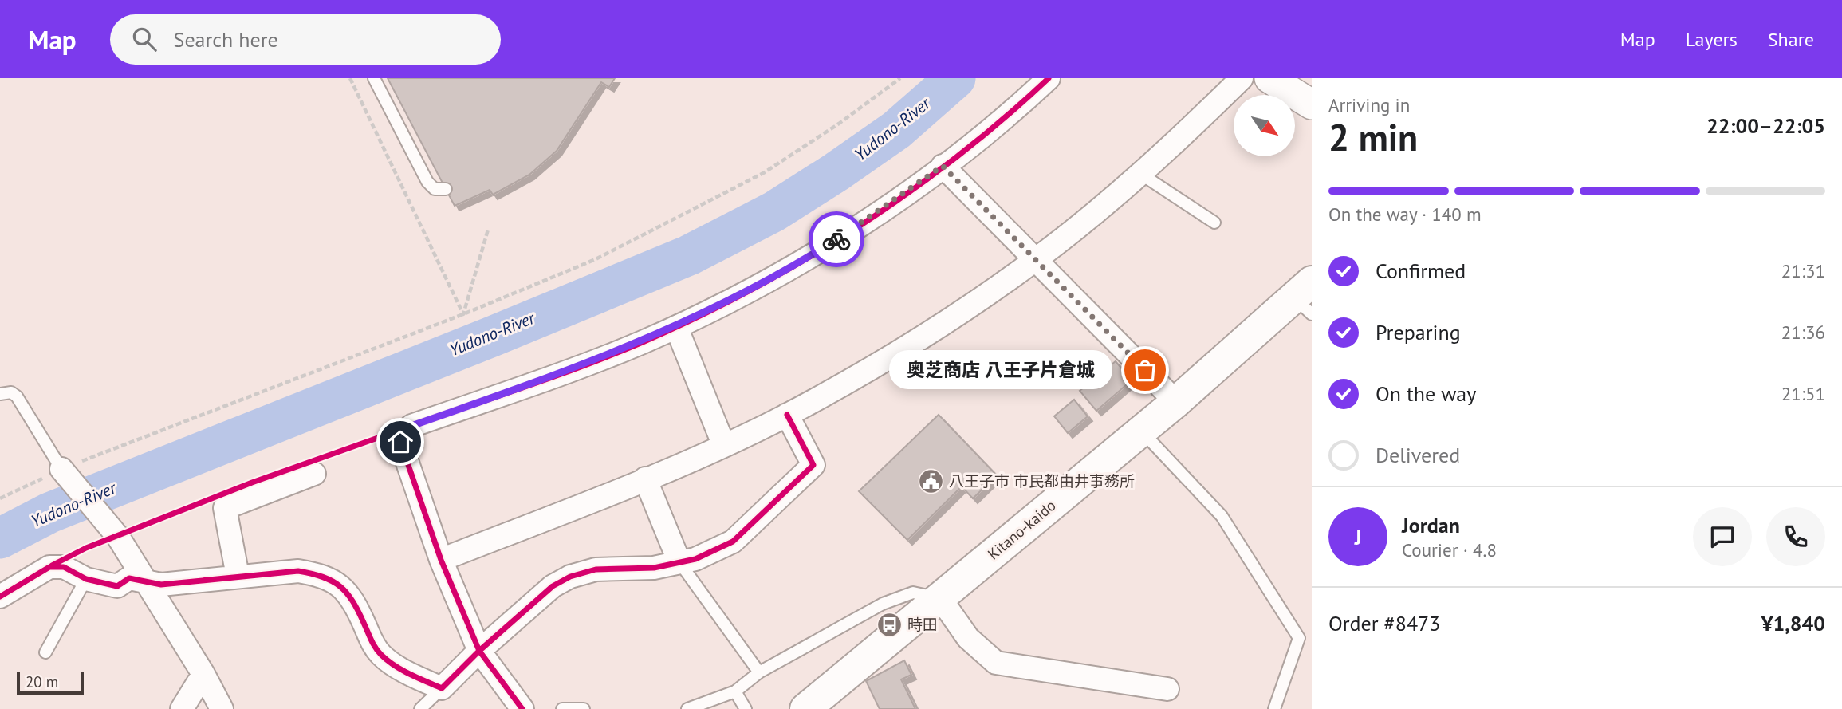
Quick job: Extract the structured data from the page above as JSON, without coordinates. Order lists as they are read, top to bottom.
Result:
{
  "streets": {
    "main road": ["Kitano-kaido"]
  },
  "water": ["Yudono-River"],
  "places": {
    "other": ["奥芝商店 八王子片倉城"],
    "public building": ["八王子市 市民都由井事務所"],
    "bus stop": ["時田"]
  },
  "scale_bar": "20 m",
  "north": "bottom right",
  "page": {
    "header": "Map",
    "search": "Search here",
    "nav": ["Map", "Layers", "Share"],
    "heading": ["2 min", "Arriving in", "22:00–22:05"],
    "panel": [
      "Jordan",
      "Courier · 4.8",
      "Order #8473",
      "¥1,840"
    ],
    "bar": "On the way · 140 m",
    "list": [
      ["Confirmed", "21:31"],
      ["Preparing", "21:36"],
      ["On the way", "21:51"],
      "Delivered"
    ],
    "bubble": "奥芝商店 八王子片倉城",
    "round": "J",
    "scale": "20 m"
  }
}
